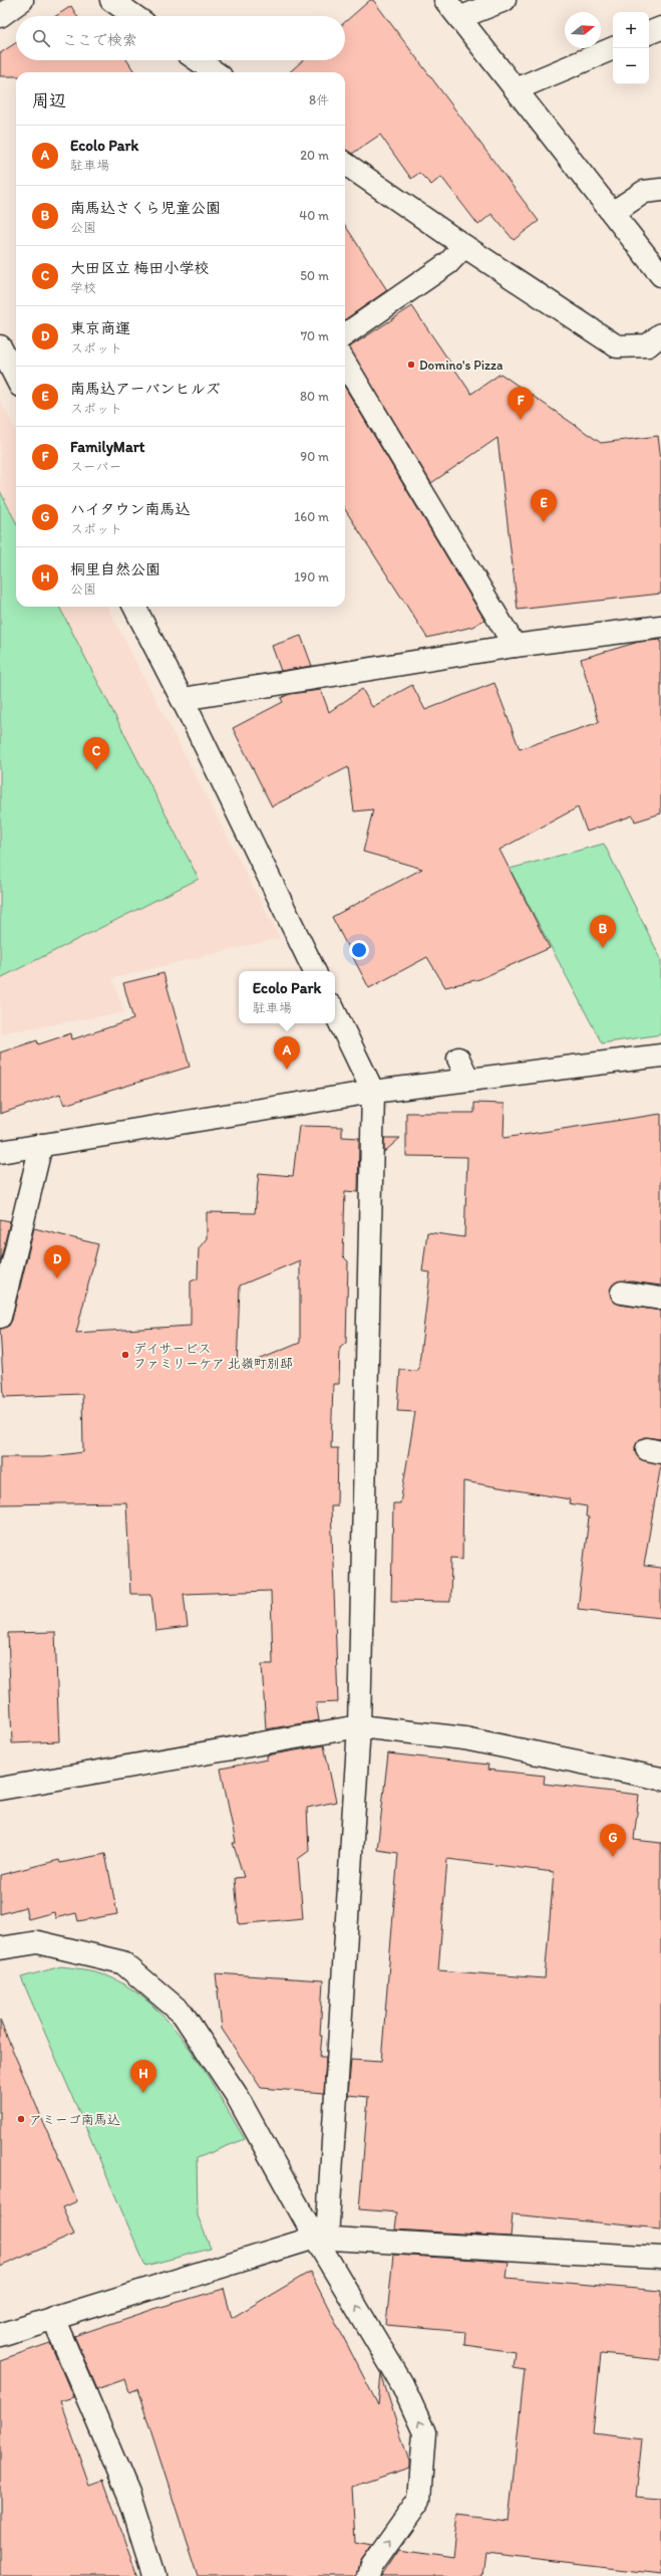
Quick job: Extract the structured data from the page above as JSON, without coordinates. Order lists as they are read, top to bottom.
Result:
{
  "places": ["Domino's Pizza", "デイサービス ファミリーケア 北嶺町別邸", "アミーゴ南馬込"],
  "north": "right",
  "page": {
    "map_buttons": ["+", "−"],
    "search": "ここで検索",
    "heading": ["周辺", "8件"],
    "list": [
      {
        "mark": "A",
        "name": "Ecolo Park",
        "note": "駐車場",
        "value": "20 m"
      },
      {
        "mark": "B",
        "name": "南馬込さくら児童公園",
        "note": "公園",
        "value": "40 m"
      },
      {
        "mark": "C",
        "name": "大田区立 梅田小学校",
        "note": "学校",
        "value": "50 m"
      },
      {
        "mark": "D",
        "name": "東京商運",
        "note": "スポット",
        "value": "70 m"
      },
      {
        "mark": "E",
        "name": "南馬込アーバンヒルズ",
        "note": "スポット",
        "value": "80 m"
      },
      {
        "mark": "F",
        "name": "FamilyMart",
        "note": "スーパー",
        "value": "90 m"
      },
      {
        "mark": "G",
        "name": "ハイタウン南馬込",
        "note": "スポット",
        "value": "160 m"
      },
      {
        "mark": "H",
        "name": "桐里自然公園",
        "note": "公園",
        "value": "190 m"
      }
    ],
    "pins": [
      "F",
      "E",
      "C",
      "B",
      "A",
      "D",
      "G",
      "H"
    ],
    "popup": ["Ecolo Park", "駐車場"]
  }
}
